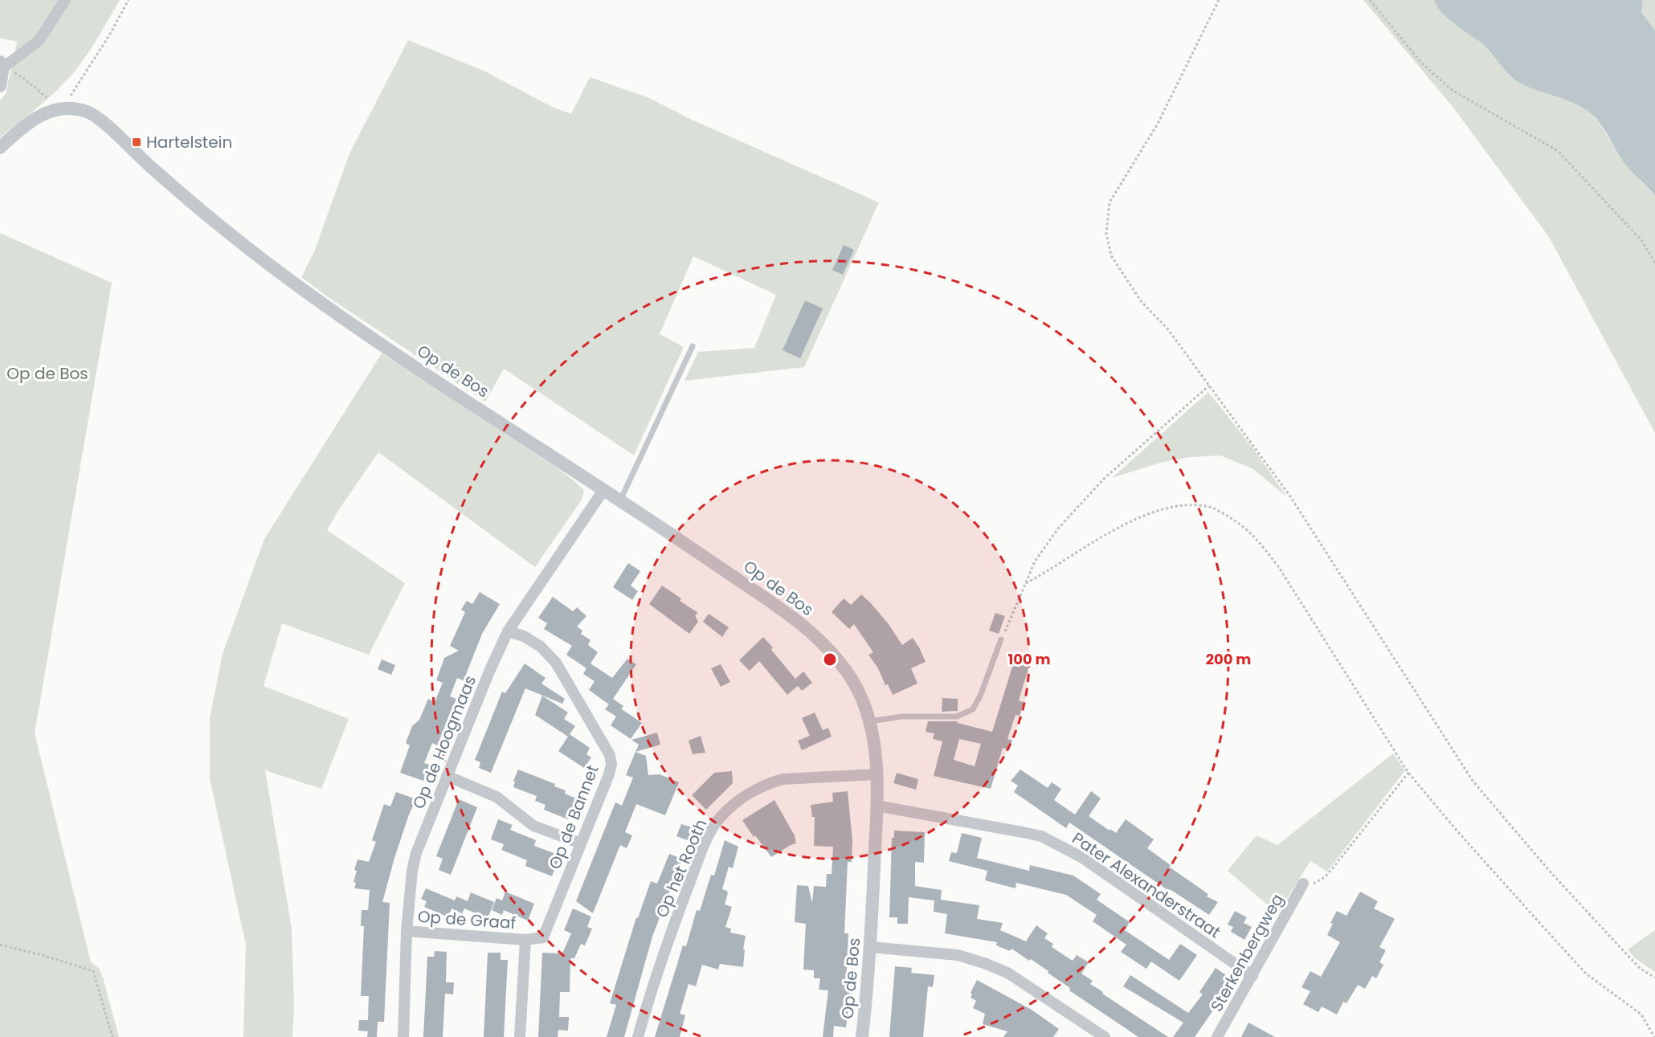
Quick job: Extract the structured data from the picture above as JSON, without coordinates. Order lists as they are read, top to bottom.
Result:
{
  "streets": {
    "street": [
      "Op de Bos",
      "Op de Hoogmaas",
      "Op de Bannet",
      "Op het Rooth",
      "Pater Alexanderstraat",
      "Op de Graaf",
      "Sterkenbergweg"
    ]
  },
  "crossings": [
    ["Op de Bos", "Op de Hoogmaas"],
    ["Op de Bos", "Op het Rooth"],
    ["Op de Bos", "Pater Alexanderstraat"],
    ["Op de Hoogmaas", "Op de Bannet"],
    ["Op de Hoogmaas", "Op de Graaf"],
    ["Op de Bannet", "Op de Graaf"],
    ["Pater Alexanderstraat", "Sterkenbergweg"]
  ],
  "parks": ["Op de Bos"],
  "places": {
    "transit": ["Hartelstein"]
  },
  "rings": ["100 m", "200 m"]
}
